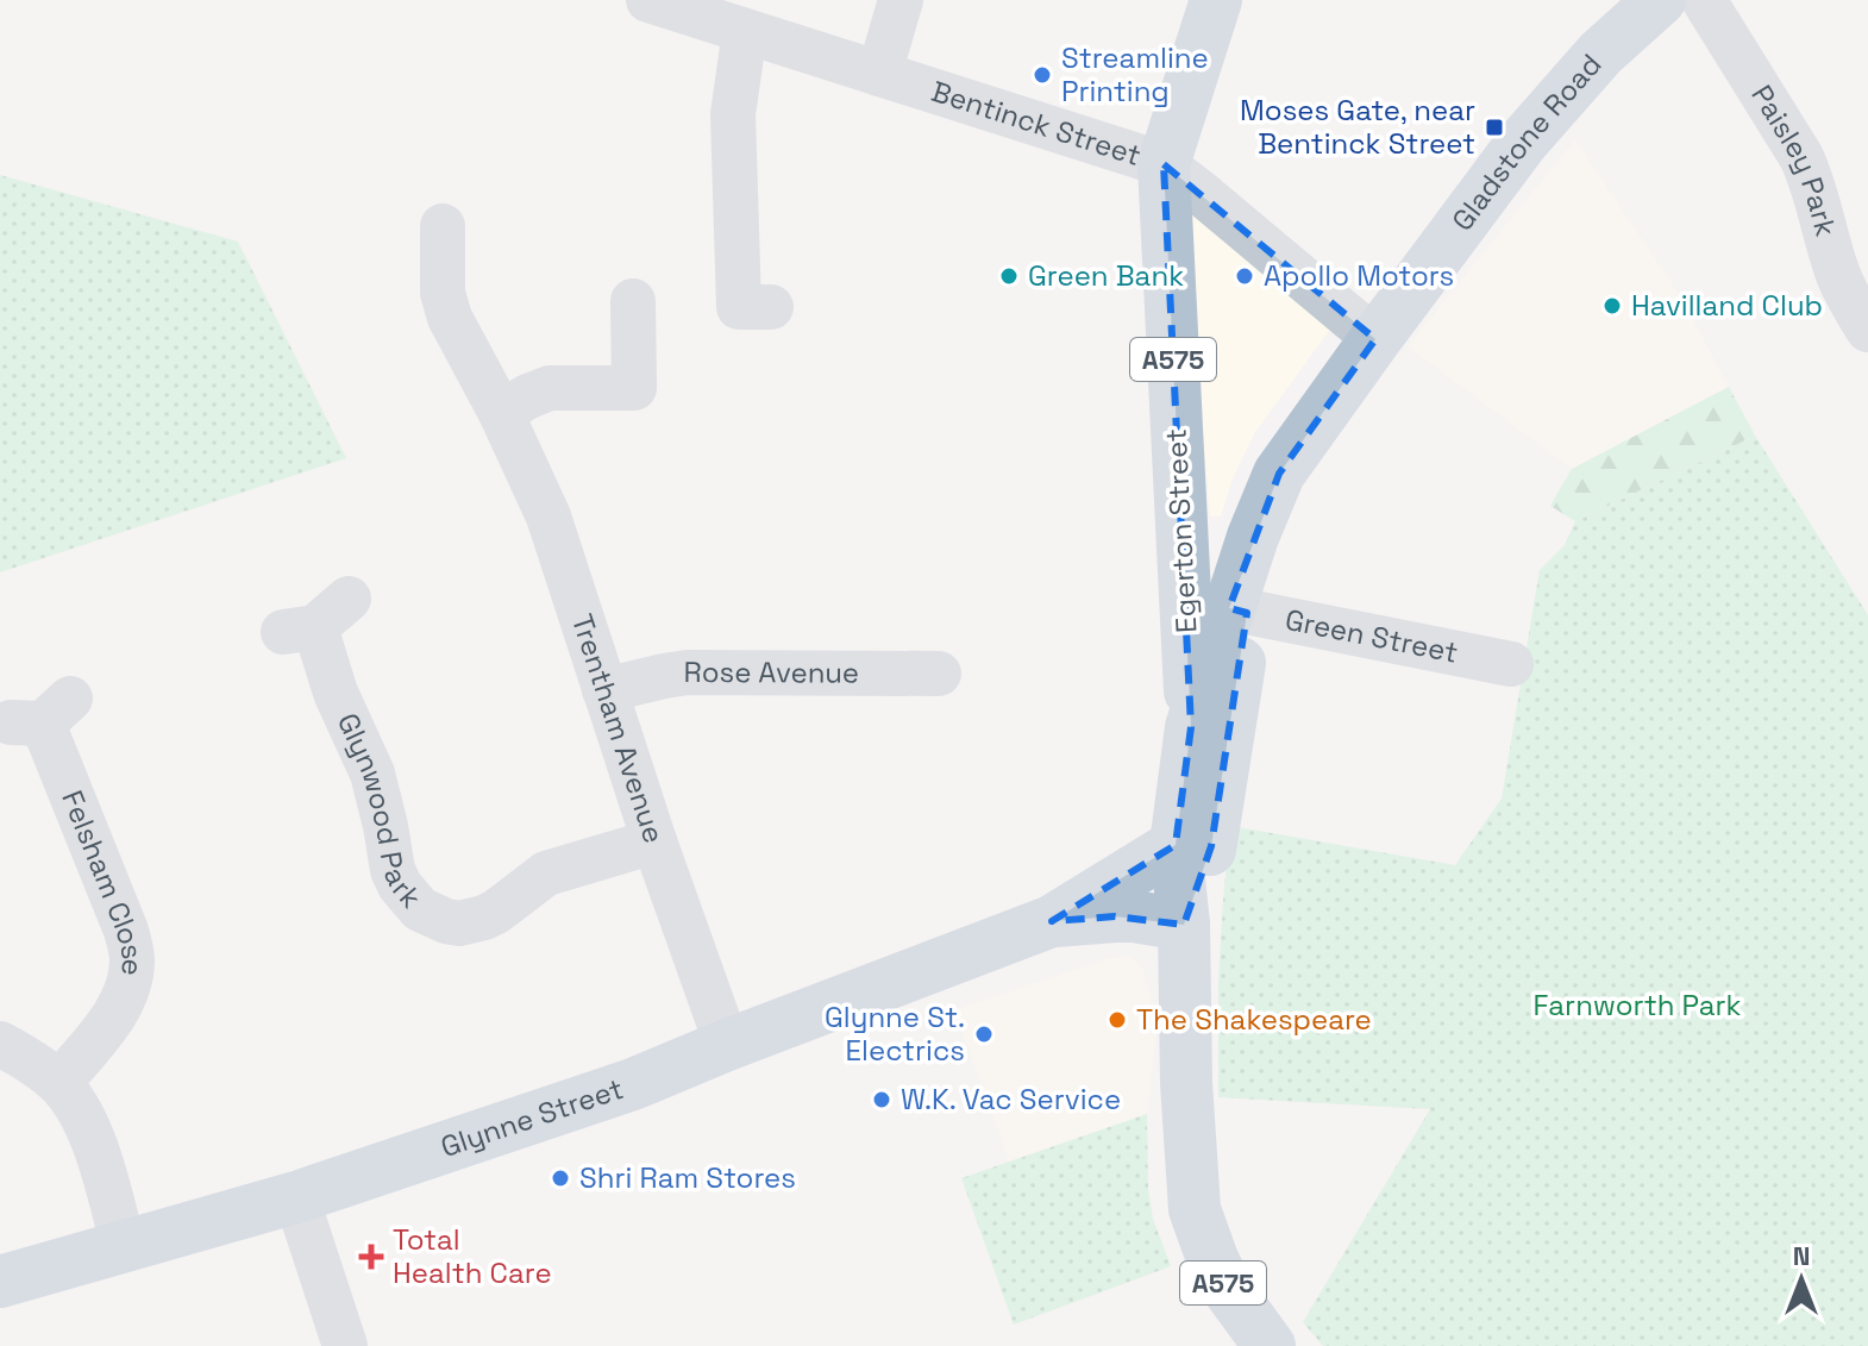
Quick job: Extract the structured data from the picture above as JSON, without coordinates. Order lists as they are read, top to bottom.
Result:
{
  "streets": {
    "main road": [
      "Gladstone Road",
      "A575",
      "Egerton Street",
      "Glynne Street"
    ],
    "street": [
      "Bentinck Street",
      "Paisley Park",
      "Green Street",
      "Rose Avenue",
      "Trentham Avenue",
      "Glynwood Park",
      "Felsham Close"
    ]
  },
  "crossings": [
    ["Bentinck Street", "Gladstone Road"],
    ["Bentinck Street", "Egerton Street"],
    ["Gladstone Road", "A575"],
    ["Gladstone Road", "Egerton Street"],
    ["Gladstone Road", "Green Street"],
    ["Gladstone Road", "Glynne Street"],
    ["A575", "Egerton Street"],
    ["A575", "Glynne Street"],
    ["Rose Avenue", "Trentham Avenue"],
    ["Trentham Avenue", "Glynwood Park"],
    ["Trentham Avenue", "Glynne Street"]
  ],
  "parks": ["Farnworth Park"],
  "places": {
    "other": [
      "Streamline Printing",
      "Green Bank",
      "Apollo Motors",
      "Havilland Club",
      "The Shakespeare",
      "Glynne St. Electrics",
      "W.K. Vac Service",
      "Shri Ram Stores"
    ],
    "transit": ["Moses Gate, near Bentinck Street"],
    "health": ["Total Health Care"]
  },
  "north": "top"
}
